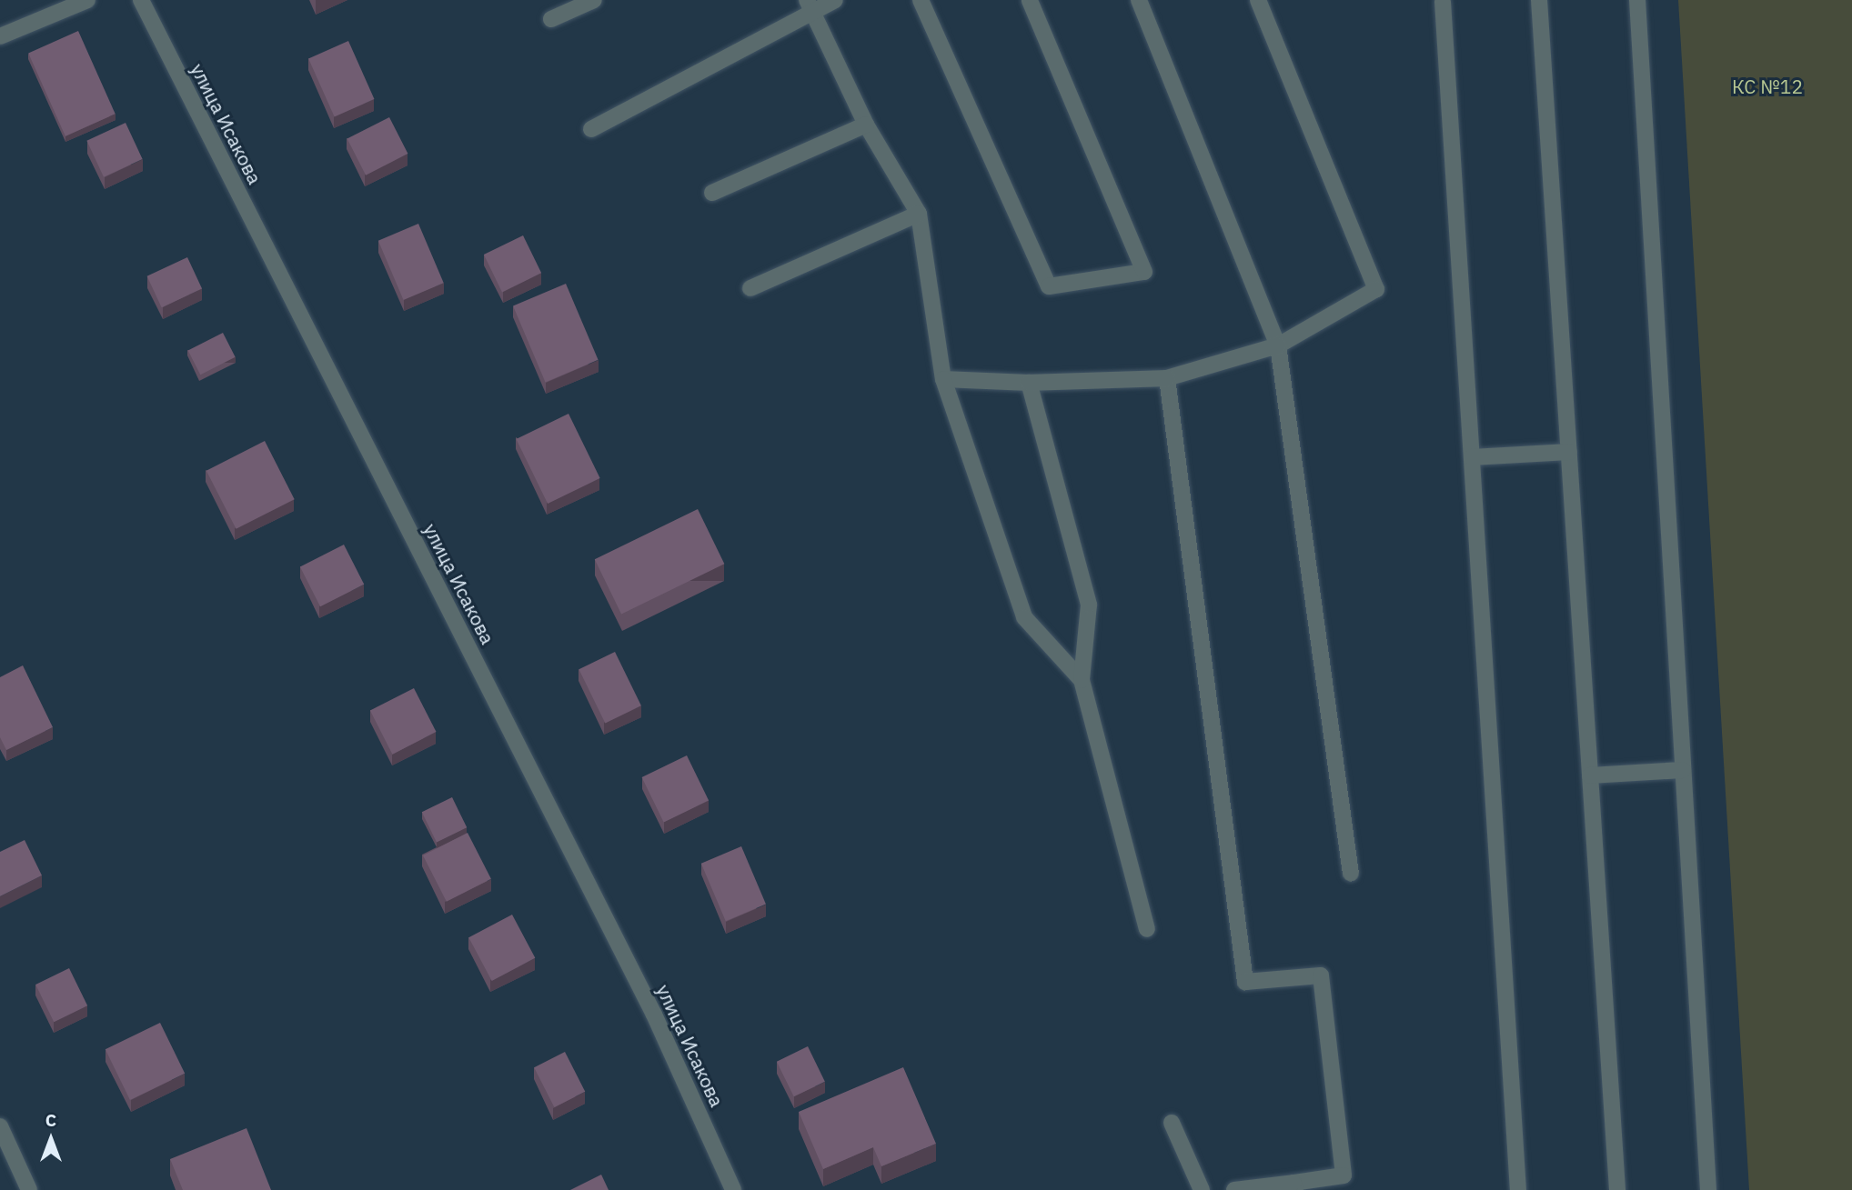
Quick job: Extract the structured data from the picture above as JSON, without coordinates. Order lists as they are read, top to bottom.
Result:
{
  "streets": {
    "street": ["улица Исакова"]
  },
  "parks": ["КС №12"],
  "north": "top"
}
